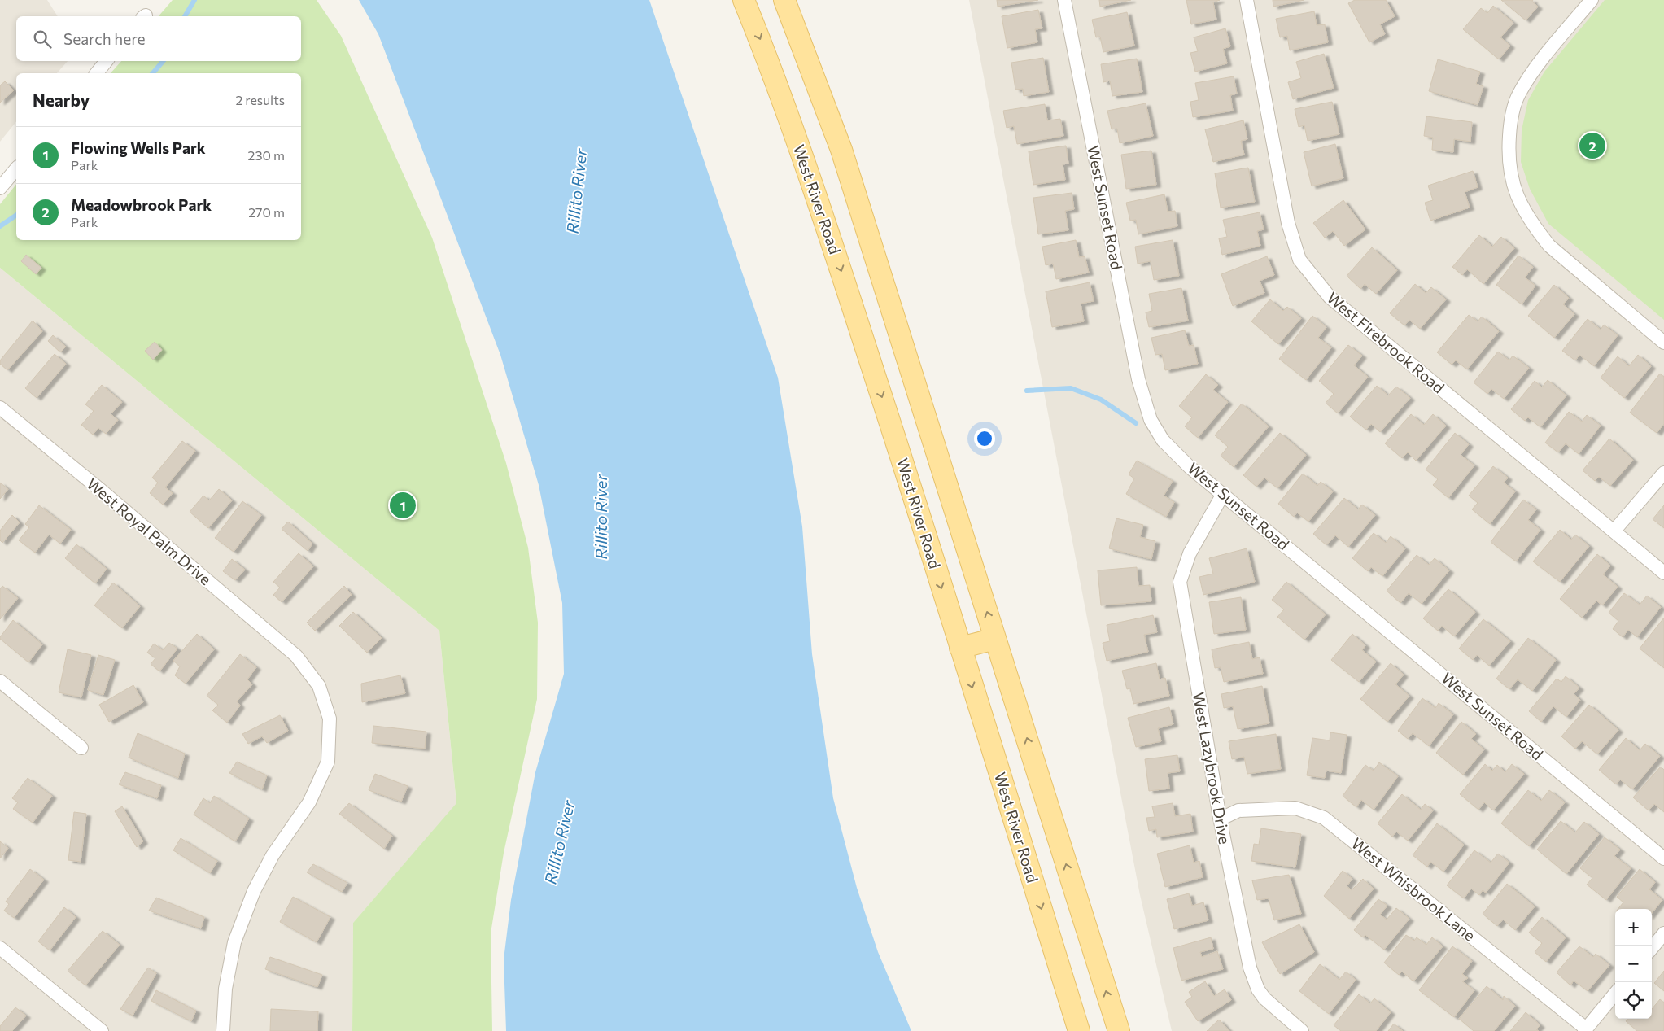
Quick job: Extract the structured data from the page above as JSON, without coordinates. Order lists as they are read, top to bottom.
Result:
{
  "streets": {
    "main road": ["West River Road"],
    "street": [
      "West Sunset Road",
      "West Firebrook Road",
      "West Royal Palm Drive",
      "West Lazybrook Drive",
      "West Whisbrook Lane"
    ]
  },
  "crossings": [
    ["West Sunset Road", "West Lazybrook Drive"],
    ["West Lazybrook Drive", "West Whisbrook Lane"]
  ],
  "water": ["Rillito River"],
  "page": {
    "search": "Search here",
    "heading": ["Nearby", "2 results"],
    "list": [
      {
        "mark": "1",
        "name": "Flowing Wells Park",
        "note": "Park",
        "value": "230 m"
      },
      {
        "mark": "2",
        "name": "Meadowbrook Park",
        "note": "Park",
        "value": "270 m"
      }
    ],
    "pins": ["2", "1"],
    "map_buttons": ["+", "−"]
  }
}
